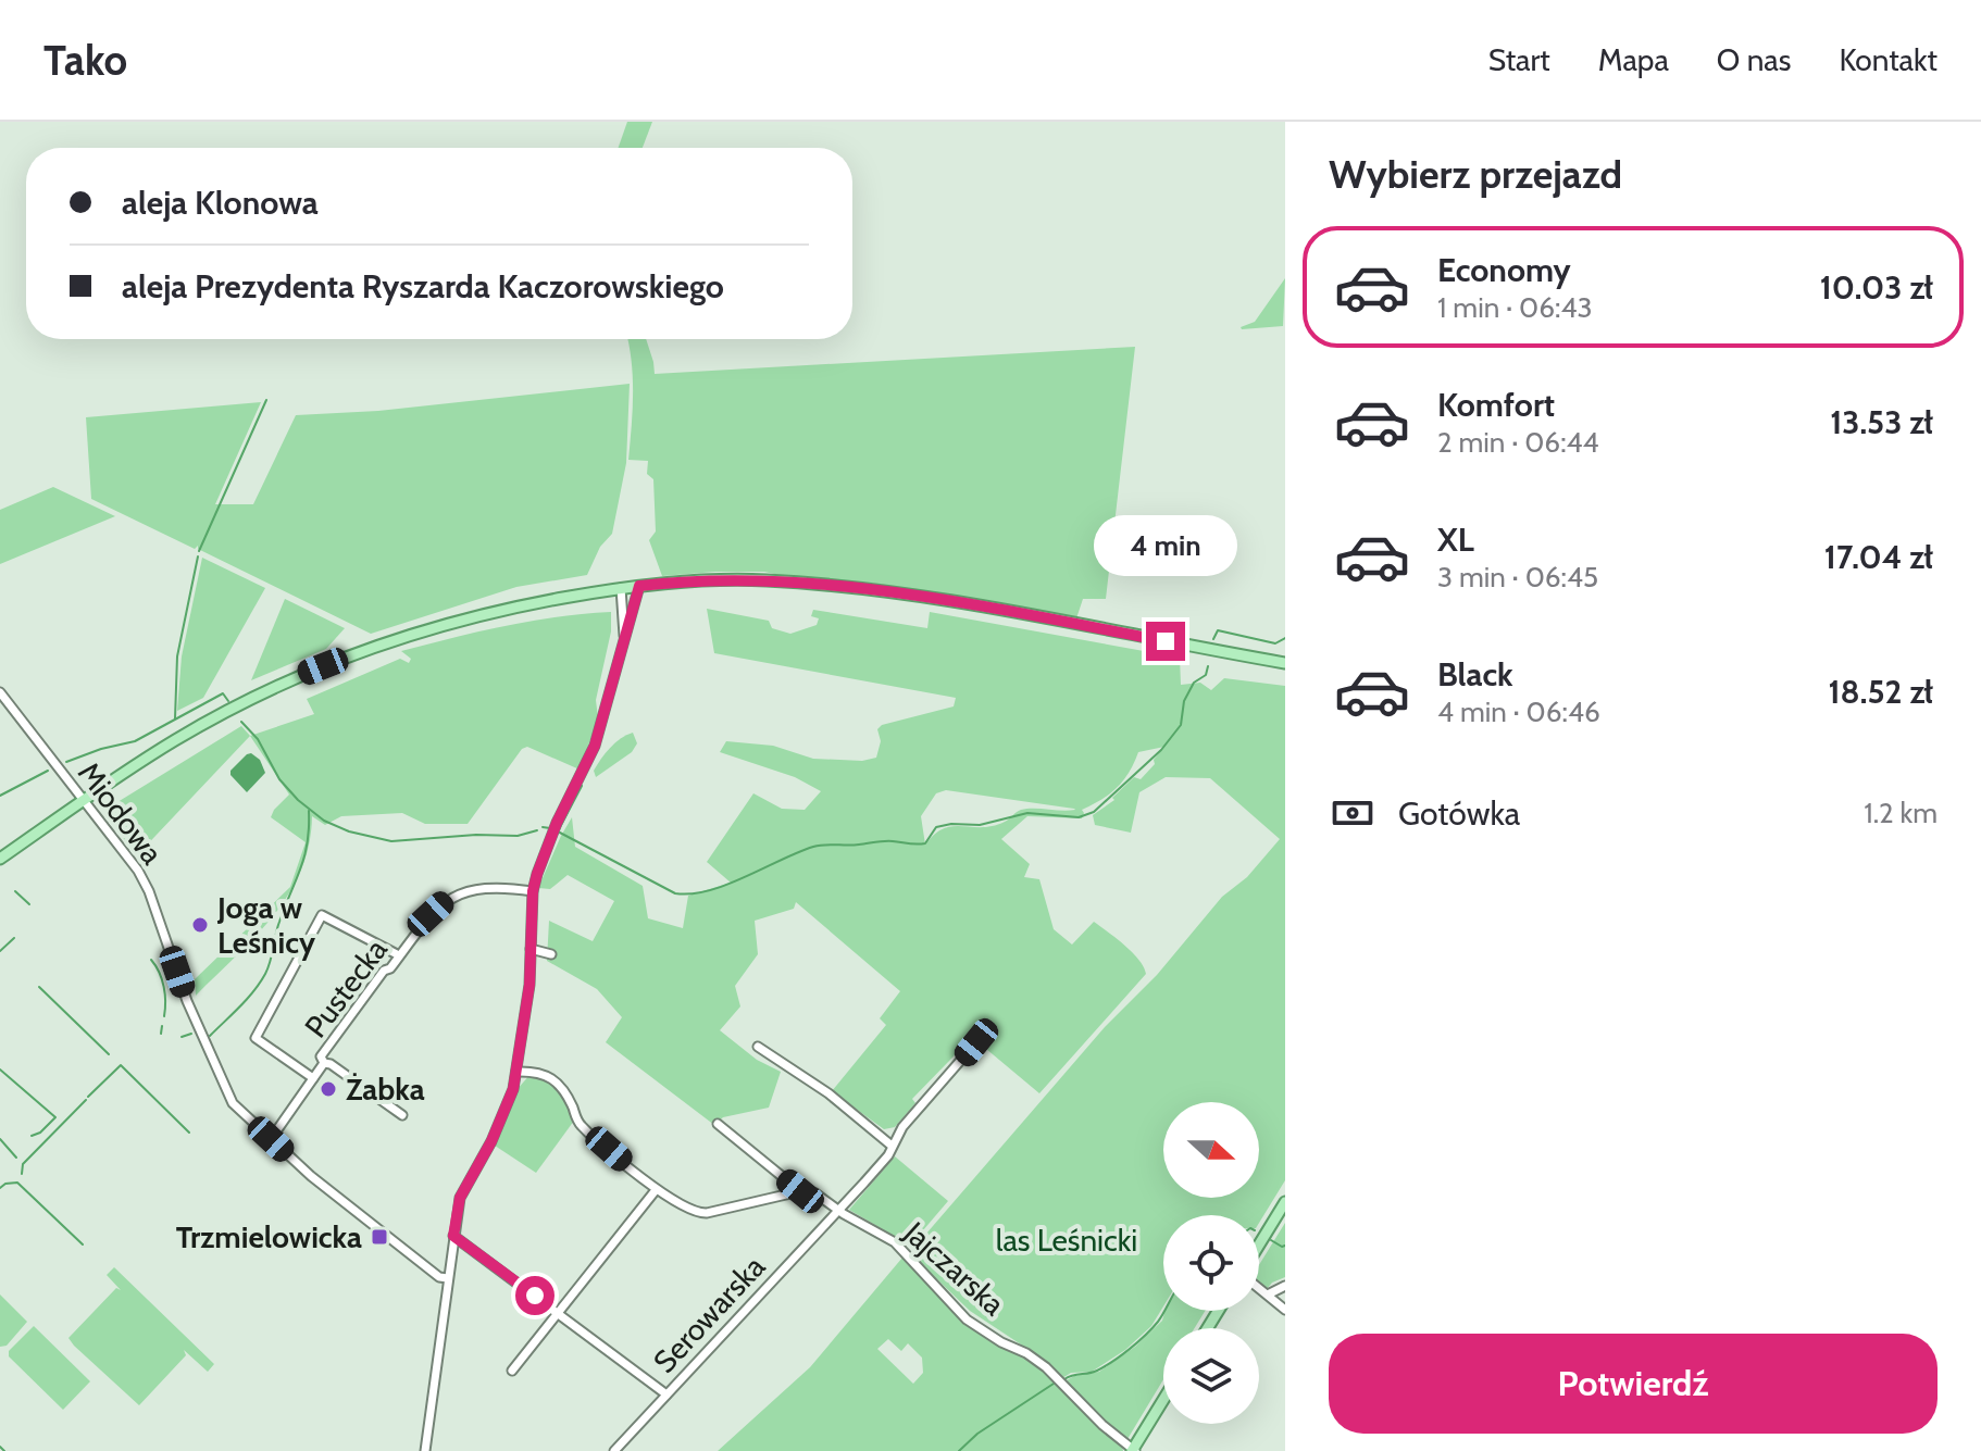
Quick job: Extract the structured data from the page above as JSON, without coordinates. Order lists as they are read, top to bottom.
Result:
{
  "streets": {
    "street": [
      "Miodowa",
      "Pustecka",
      "Jajczarska",
      "Serowarska"
    ]
  },
  "crossings": [
    ["Miodowa", "Pustecka"],
    ["Jajczarska", "Serowarska"]
  ],
  "parks": ["las Leśnicki"],
  "places": {
    "other": ["Joga w Leśnicy", "Żabka"],
    "transit": ["Trzmielowicka"]
  },
  "north": "right",
  "page": {
    "header": "Tako",
    "nav": [
      "Start",
      "Mapa",
      "O nas",
      "Kontakt"
    ],
    "heading": "Wybierz przejazd",
    "banner": ["aleja Klonowa", "aleja Prezydenta Ryszarda Kaczorowskiego"],
    "list": [
      {
        "name": "Economy",
        "note": "1 min · 06:43",
        "value": "10.03 zł"
      },
      {
        "name": "Komfort",
        "note": "2 min · 06:44",
        "value": "13.53 zł"
      },
      {
        "name": "XL",
        "note": "3 min · 06:45",
        "value": "17.04 zł"
      },
      {
        "name": "Black",
        "note": "4 min · 06:46",
        "value": "18.52 zł"
      }
    ],
    "bubble": "4 min",
    "pay": ["Gotówka", "1.2 km"],
    "buttons": "Potwierdź"
  }
}
